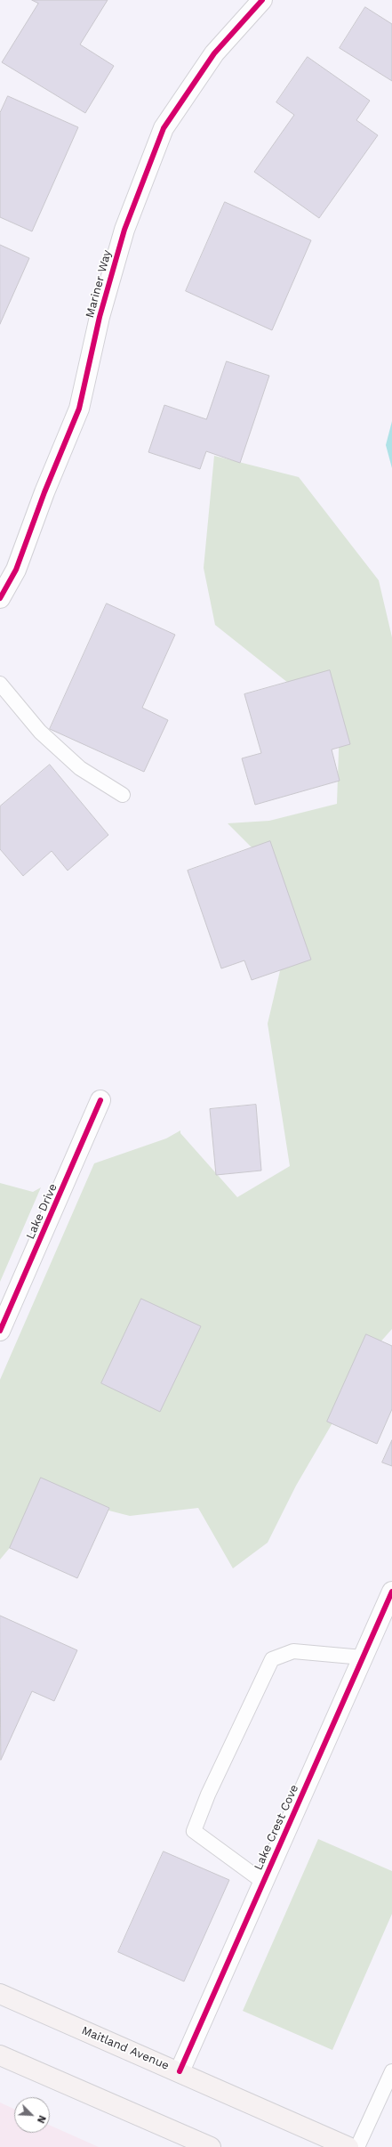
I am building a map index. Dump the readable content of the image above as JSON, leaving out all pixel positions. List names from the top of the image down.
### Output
{
  "streets": {
    "main road": ["Maitland Avenue"],
    "street": ["Mariner Way", "Lake Drive", "Lake Crest Cove"]
  },
  "crossings": [
    ["Lake Crest Cove", "Maitland Avenue"]
  ],
  "north": "bottom right"
}
